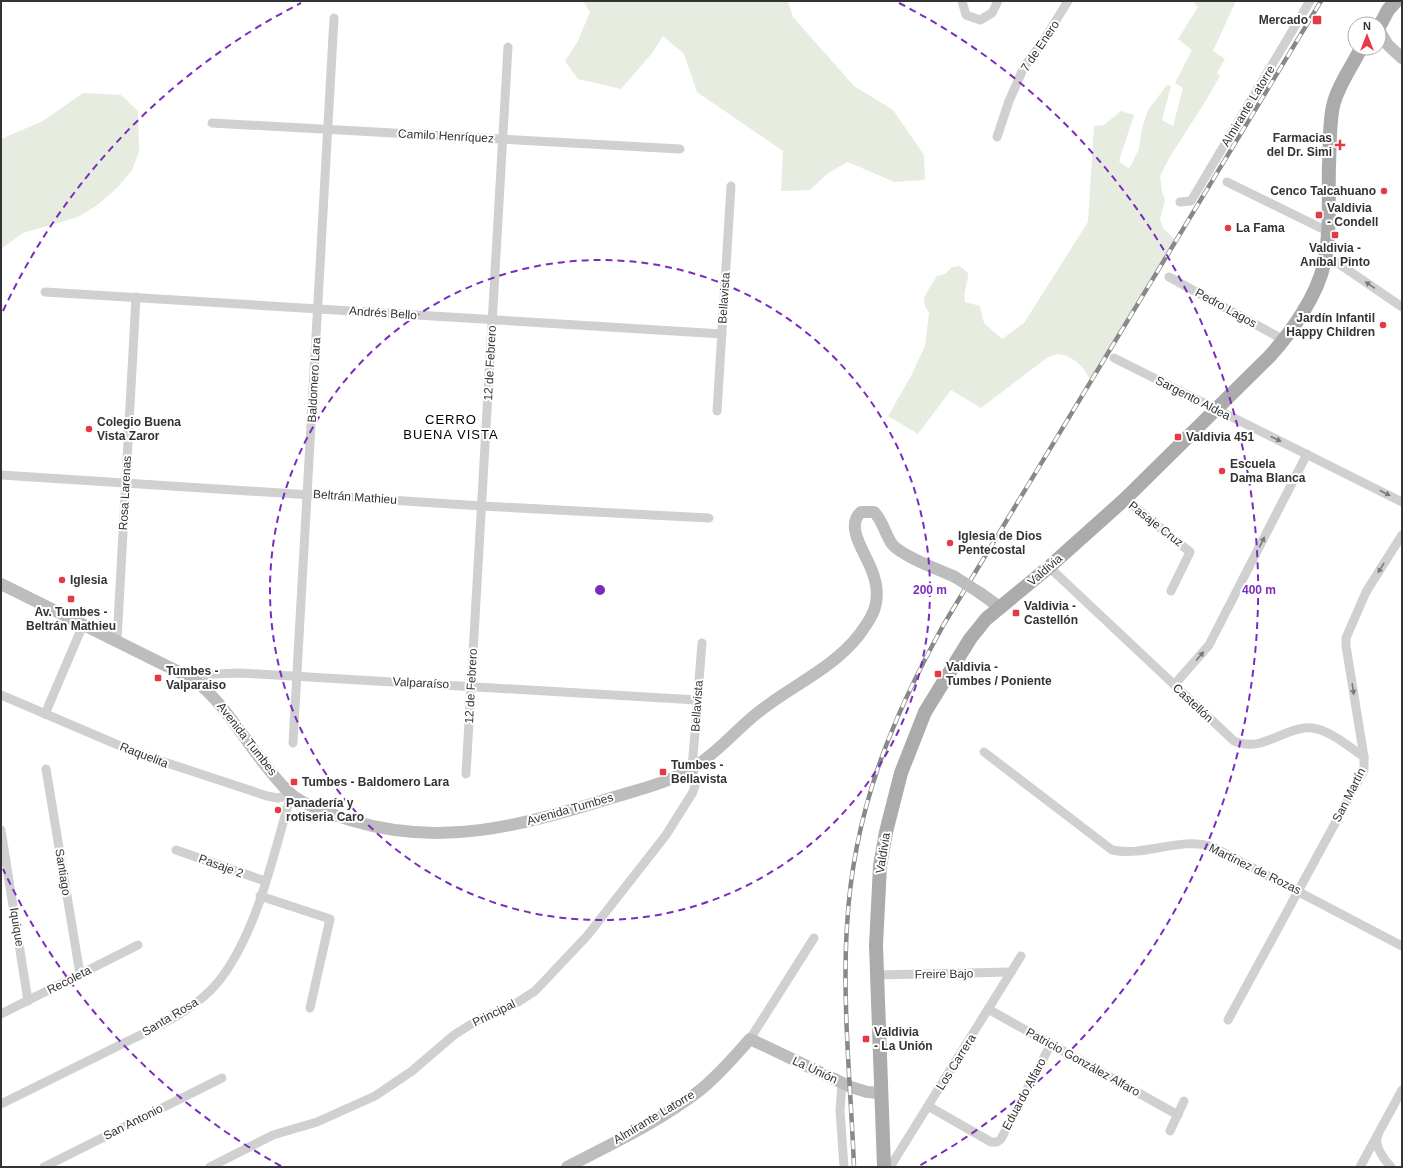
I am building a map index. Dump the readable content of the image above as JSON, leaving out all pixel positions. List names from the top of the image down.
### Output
{
  "streets": {
    "main road": [
      "Almirante Latorre",
      "Valdivia",
      "Avenida Tumbes",
      "La Unión"
    ],
    "street": [
      "7 de Enero",
      "Camilo Henríquez",
      "Bellavista",
      "Pedro Lagos",
      "Andrés Bello",
      "12 de Febrero",
      "Baldomero Lara",
      "Sargento Aldea",
      "Rosa Larenas",
      "Beltrán Mathieu",
      "Pasaje Cruz",
      "Valparaíso",
      "Castellón",
      "Raquelita",
      "San Martín",
      "Pasaje 2",
      "Martínez de Rozas",
      "Santiago",
      "Iquique",
      "Freire Bajo",
      "Recoleta",
      "Principal",
      "Santa Rosa",
      "Los Carrera",
      "Patricio González Alfaro",
      "Eduardo Alfaro",
      "San Antonio"
    ]
  },
  "crossings": [
    ["Almirante Latorre", "La Unión"],
    ["Camilo Henríquez", "12 de Febrero"],
    ["Camilo Henríquez", "Baldomero Lara"],
    ["Bellavista", "Andrés Bello"],
    ["Bellavista", "Valparaíso"],
    ["Bellavista", "Avenida Tumbes"],
    ["Bellavista", "Principal"],
    ["Pedro Lagos", "Valdivia"],
    ["Andrés Bello", "12 de Febrero"],
    ["Andrés Bello", "Baldomero Lara"],
    ["Andrés Bello", "Rosa Larenas"],
    ["12 de Febrero", "Beltrán Mathieu"],
    ["12 de Febrero", "Valparaíso"],
    ["Baldomero Lara", "Beltrán Mathieu"],
    ["Baldomero Lara", "Valparaíso"],
    ["Sargento Aldea", "Valdivia"],
    ["Rosa Larenas", "Beltrán Mathieu"],
    ["Rosa Larenas", "Avenida Tumbes"],
    ["Pasaje Cruz", "Valdivia"],
    ["Valdivia", "Castellón"],
    ["Valdivia", "Avenida Tumbes"],
    ["Valdivia", "Freire Bajo"],
    ["Valdivia", "La Unión"],
    ["Valparaíso", "Avenida Tumbes"],
    ["Castellón", "San Martín"],
    ["Avenida Tumbes", "Raquelita"],
    ["Avenida Tumbes", "Principal"],
    ["Avenida Tumbes", "Santa Rosa"],
    ["Raquelita", "Santa Rosa"],
    ["San Martín", "Martínez de Rozas"],
    ["Pasaje 2", "Santa Rosa"],
    ["Santiago", "Recoleta"],
    ["Iquique", "Recoleta"],
    ["Freire Bajo", "Los Carrera"],
    ["Los Carrera", "Patricio González Alfaro"],
    ["Los Carrera", "Eduardo Alfaro"],
    ["Patricio González Alfaro", "Eduardo Alfaro"]
  ],
  "one_way": ["Sargento Aldea", "San Martín"],
  "districts": ["CERRO BUENA VISTA"],
  "places": {
    "transit": [
      "Mercado",
      "Valdivia - Condell",
      "Valdivia - Aníbal Pinto",
      "Valdivia 451",
      "Av. Tumbes - Beltrán Mathieu",
      "Valdivia - Castellón",
      "Valdivia - Tumbes / Poniente",
      "Tumbes - Valparaiso",
      "Tumbes - Bellavista",
      "Tumbes - Baldomero Lara",
      "Valdivia - La Unión"
    ],
    "health": ["Farmacias del Dr. Simi"],
    "other": [
      "Cenco Talcahuano",
      "La Fama",
      "Jardín Infantil Happy Children",
      "Colegio Buena Vista Zaror",
      "Escuela Dama Blanca",
      "Iglesia de Dios Pentecostal",
      "Iglesia",
      "Panadería y rotiseria Caro"
    ]
  },
  "north": "top",
  "rings": ["200 m", "400 m"]
}
